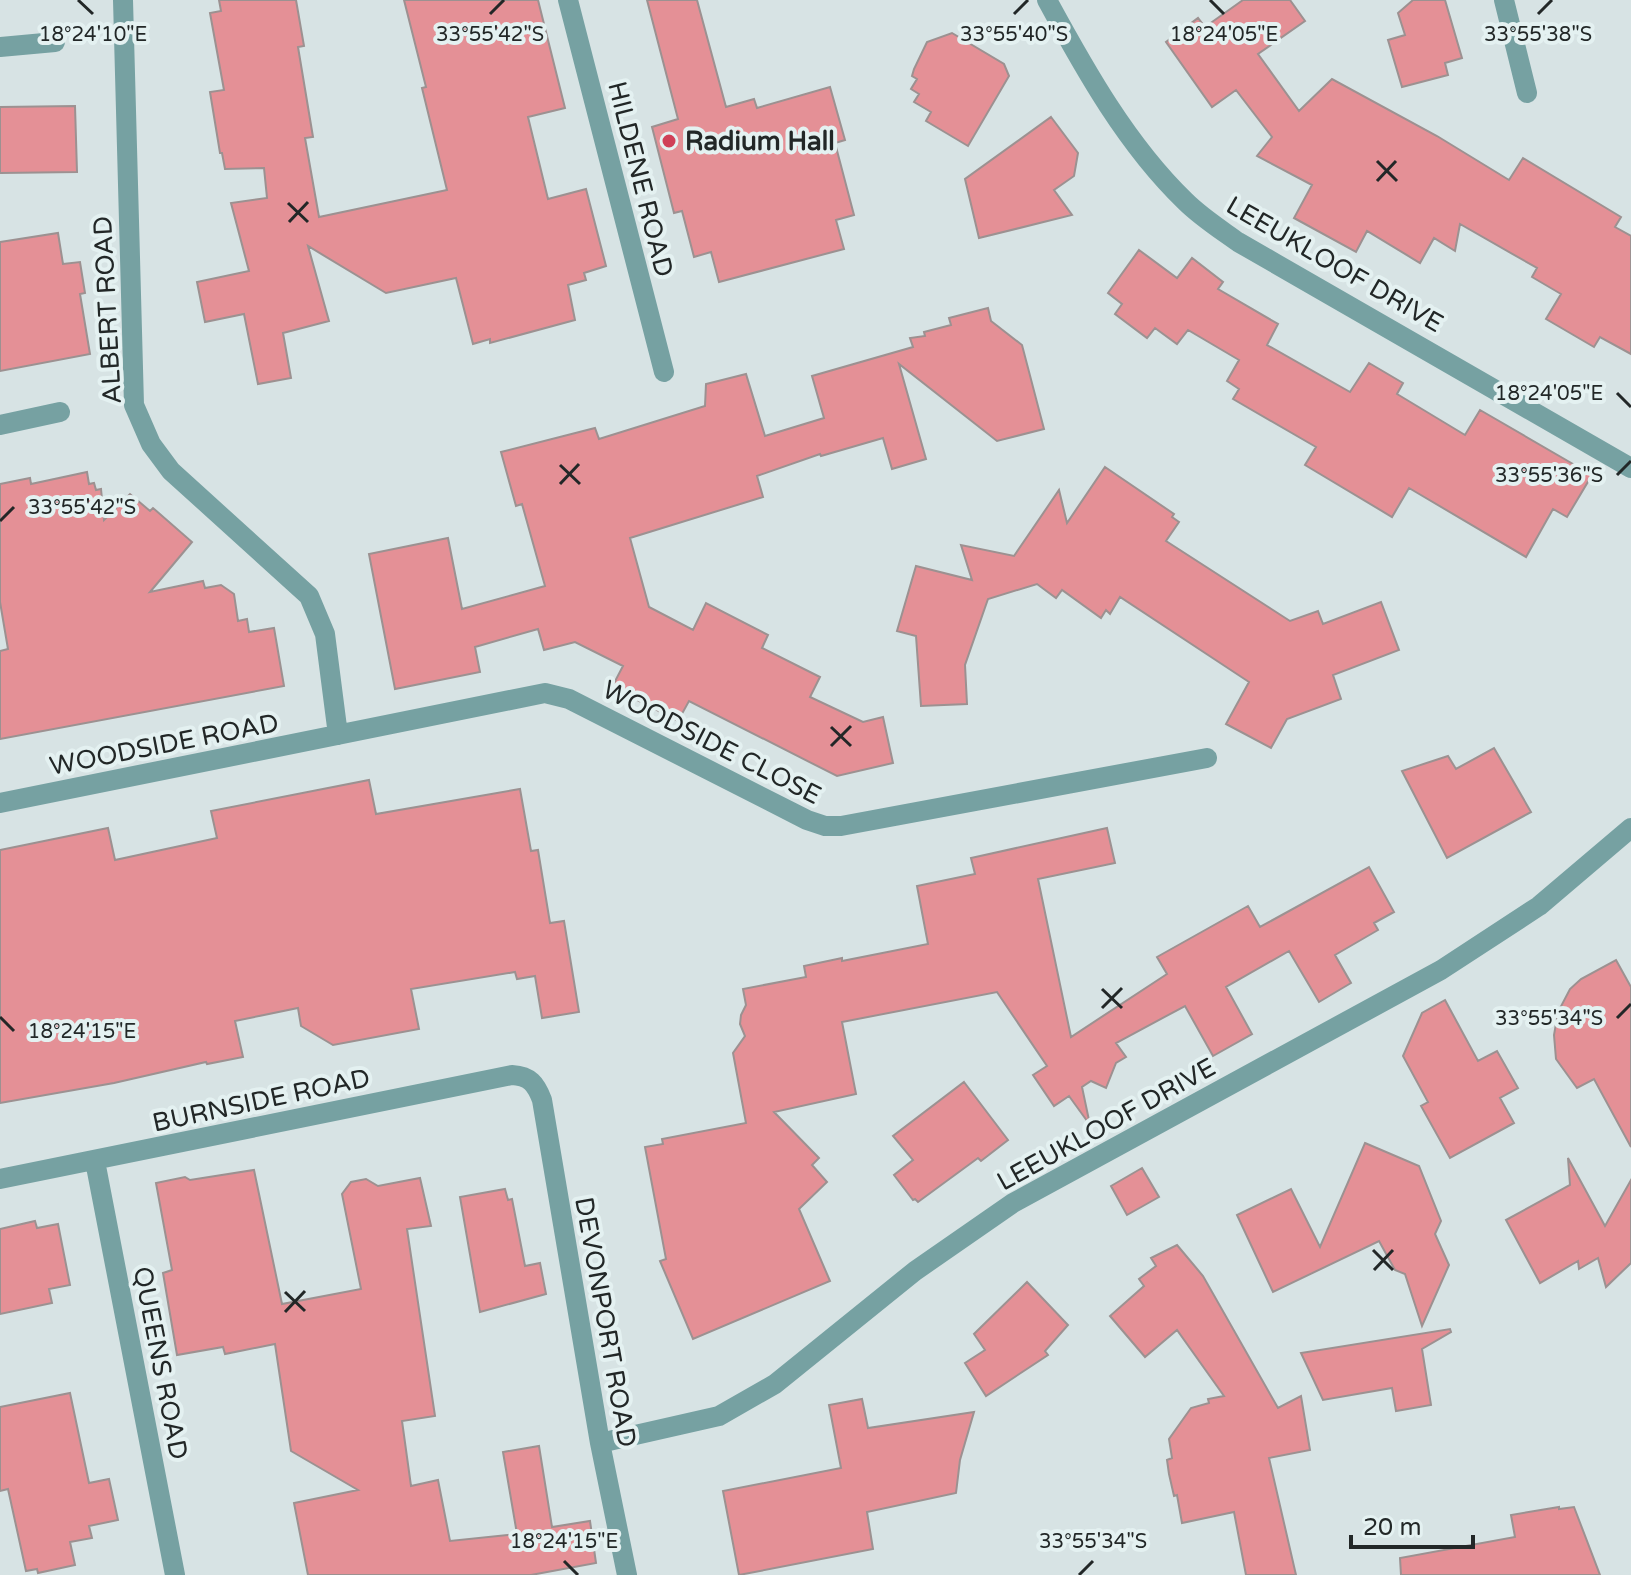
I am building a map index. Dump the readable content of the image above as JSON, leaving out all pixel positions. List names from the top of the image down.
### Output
{
  "streets": {
    "street": [
      "HILDENE ROAD",
      "LEEUKLOOF DRIVE",
      "ALBERT ROAD",
      "WOODSIDE CLOSE",
      "WOODSIDE ROAD",
      "BURNSIDE ROAD",
      "DEVONPORT ROAD",
      "QUEENS ROAD"
    ]
  },
  "crossings": [
    ["LEEUKLOOF DRIVE", "DEVONPORT ROAD"],
    ["ALBERT ROAD", "WOODSIDE CLOSE"],
    ["ALBERT ROAD", "WOODSIDE ROAD"],
    ["WOODSIDE CLOSE", "WOODSIDE ROAD"],
    ["BURNSIDE ROAD", "DEVONPORT ROAD"],
    ["BURNSIDE ROAD", "QUEENS ROAD"]
  ],
  "places": ["Radium Hall"],
  "scale_bar": "20 m",
  "coordinates": [
    "18°24'10\"E",
    "18°24'05\"E",
    "33°55'42\"S",
    "33°55'40\"S",
    "33°55'38\"S",
    "33°55'36\"S",
    "33°55'34\"S",
    "18°24'15\"E"
  ]
}
